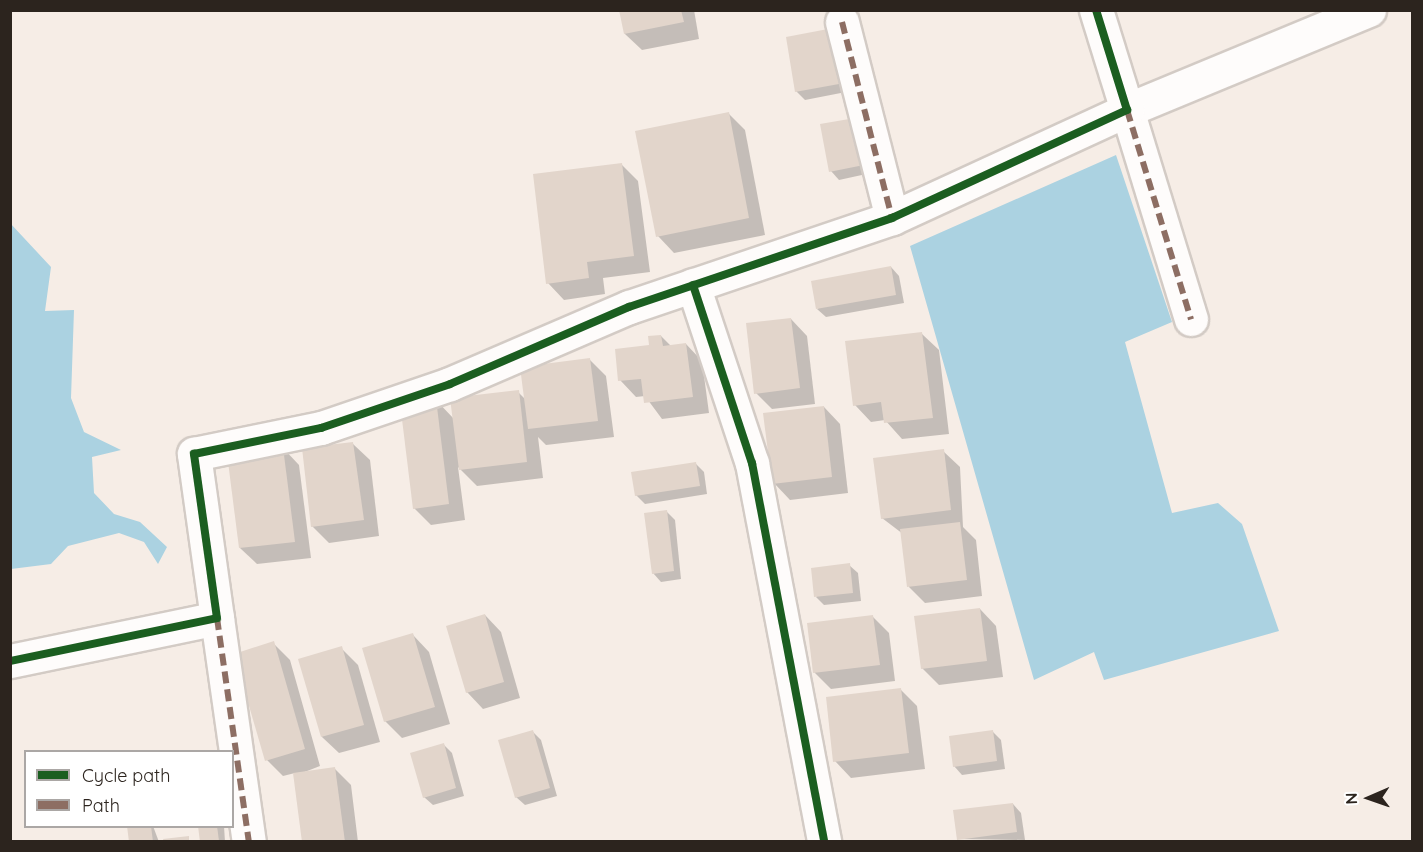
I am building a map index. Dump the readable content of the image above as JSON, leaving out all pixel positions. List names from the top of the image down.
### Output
{
  "legend": ["Cycle path", "Path"],
  "north": "left"
}
